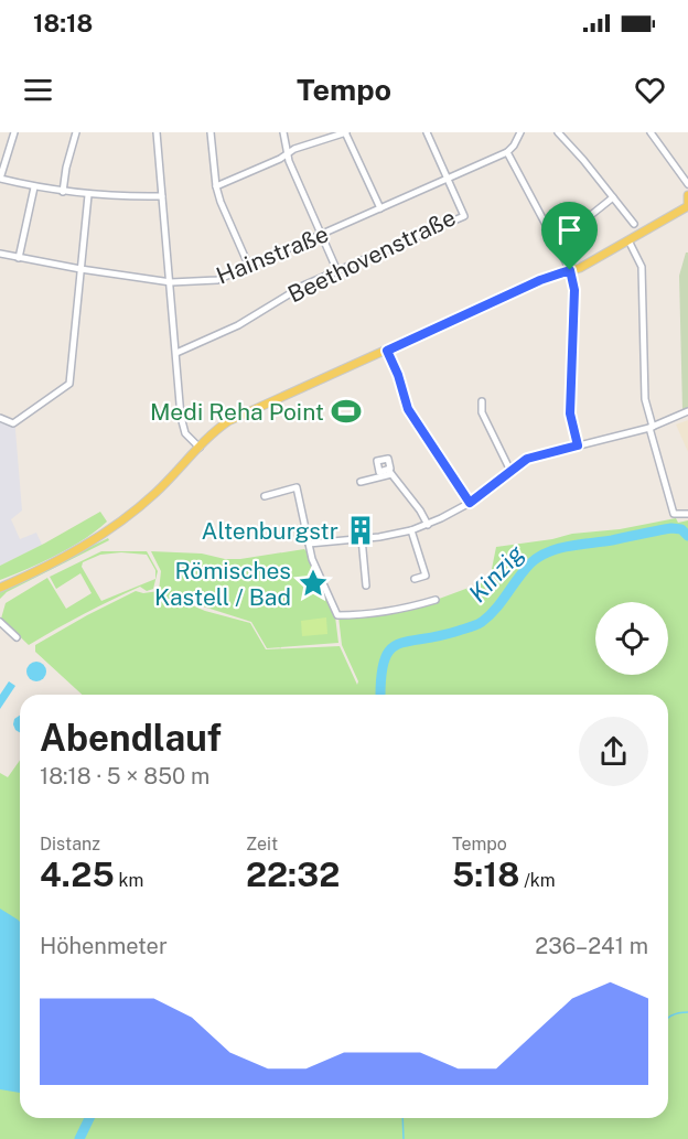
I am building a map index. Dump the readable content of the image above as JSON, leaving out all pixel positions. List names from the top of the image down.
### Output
{
  "streets": {
    "street": ["Hainstraße", "Beethovenstraße"]
  },
  "crossings": [
    ["Hainstraße", "Beethovenstraße"]
  ],
  "water": ["Kinzig"],
  "places": {
    "sports": ["Medi Reha Point"],
    "building": ["Altenburgstr"],
    "place": ["Römisches Kastell / Bad"]
  },
  "page": {
    "status": "18:18",
    "header": "Tempo",
    "heading": ["Abendlauf", "18:18 · 5 × 850 m"],
    "stats": [
      ["Distanz", "4.25 km"],
      ["Zeit", "22:32"],
      ["Tempo", "5:18 /km"]
    ],
    "chart": ["Höhenmeter", "236–241 m"]
  }
}
